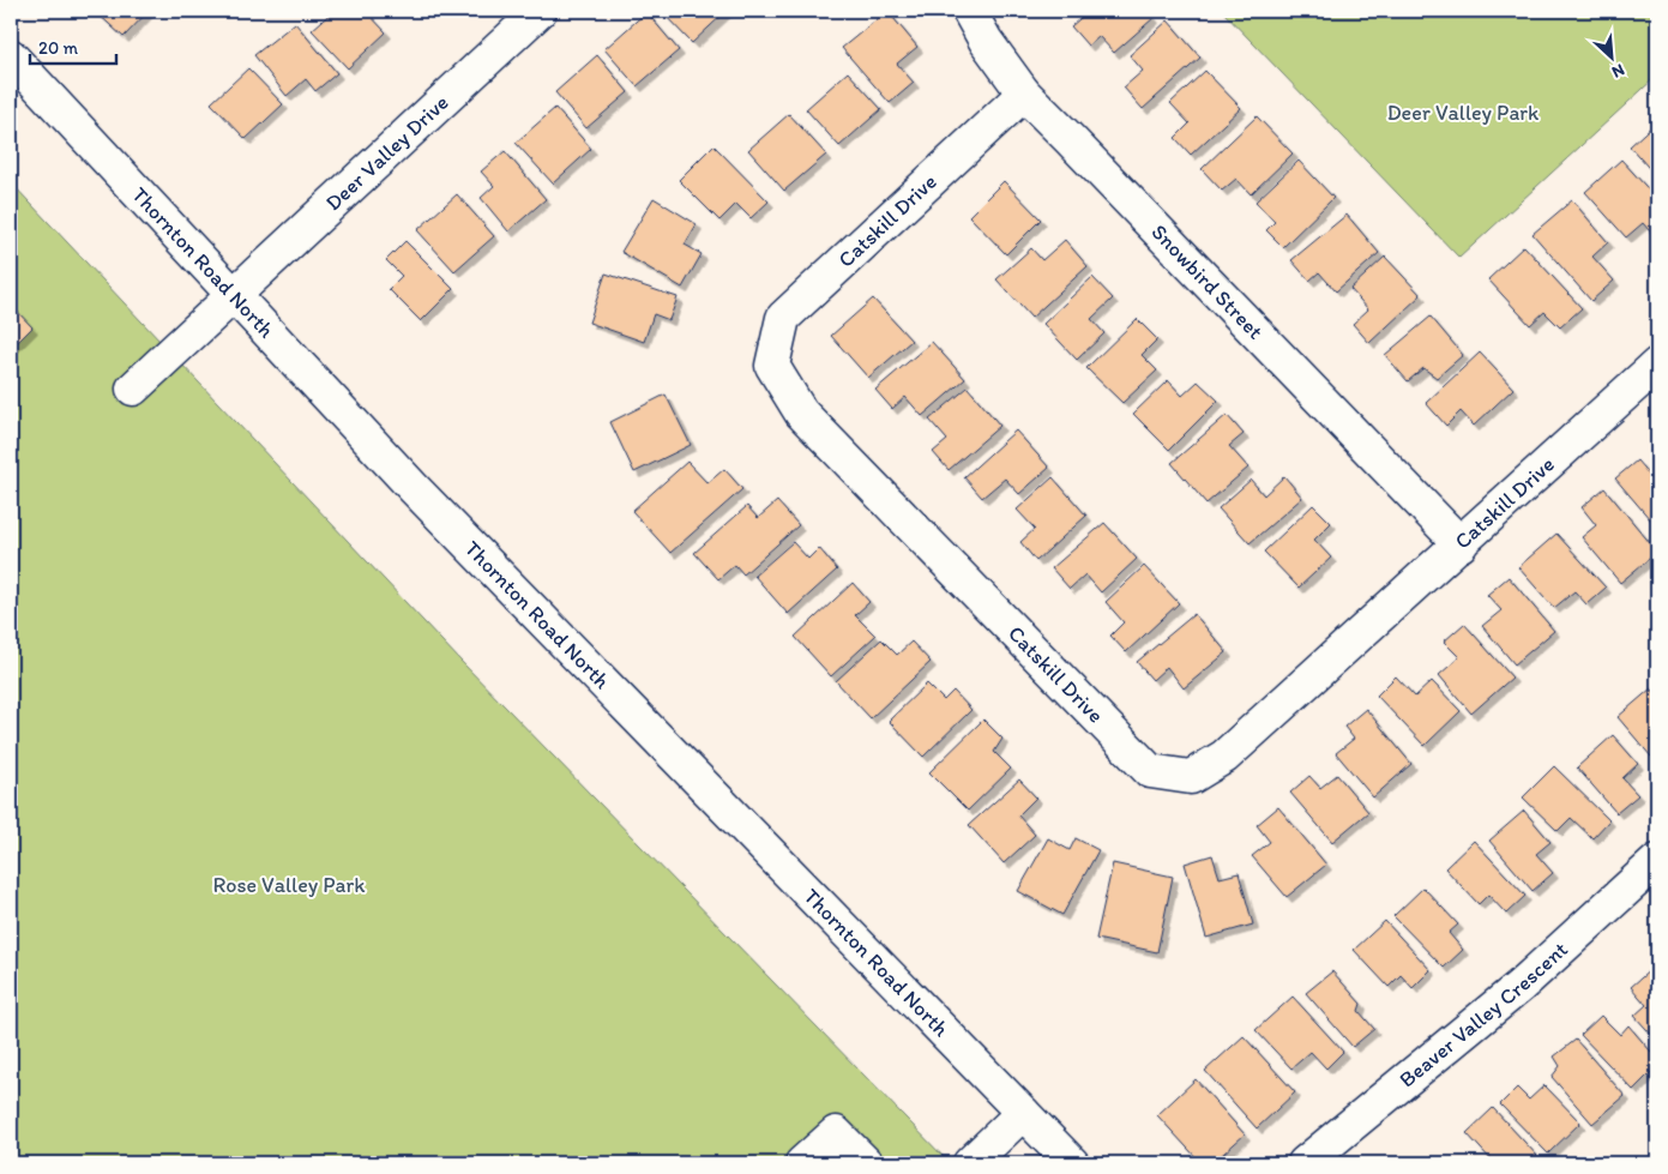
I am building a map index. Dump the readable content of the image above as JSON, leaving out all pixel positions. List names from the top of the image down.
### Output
{
  "streets": {
    "street": [
      "Deer Valley Drive",
      "Catskill Drive",
      "Thornton Road North",
      "Snowbird Street",
      "Beaver Valley Crescent"
    ]
  },
  "crossings": [
    ["Deer Valley Drive", "Thornton Road North"],
    ["Catskill Drive", "Snowbird Street"]
  ],
  "parks": ["Deer Valley Park", "Rose Valley Park"],
  "scale_bar": "20 m",
  "north": "bottom right"
}
